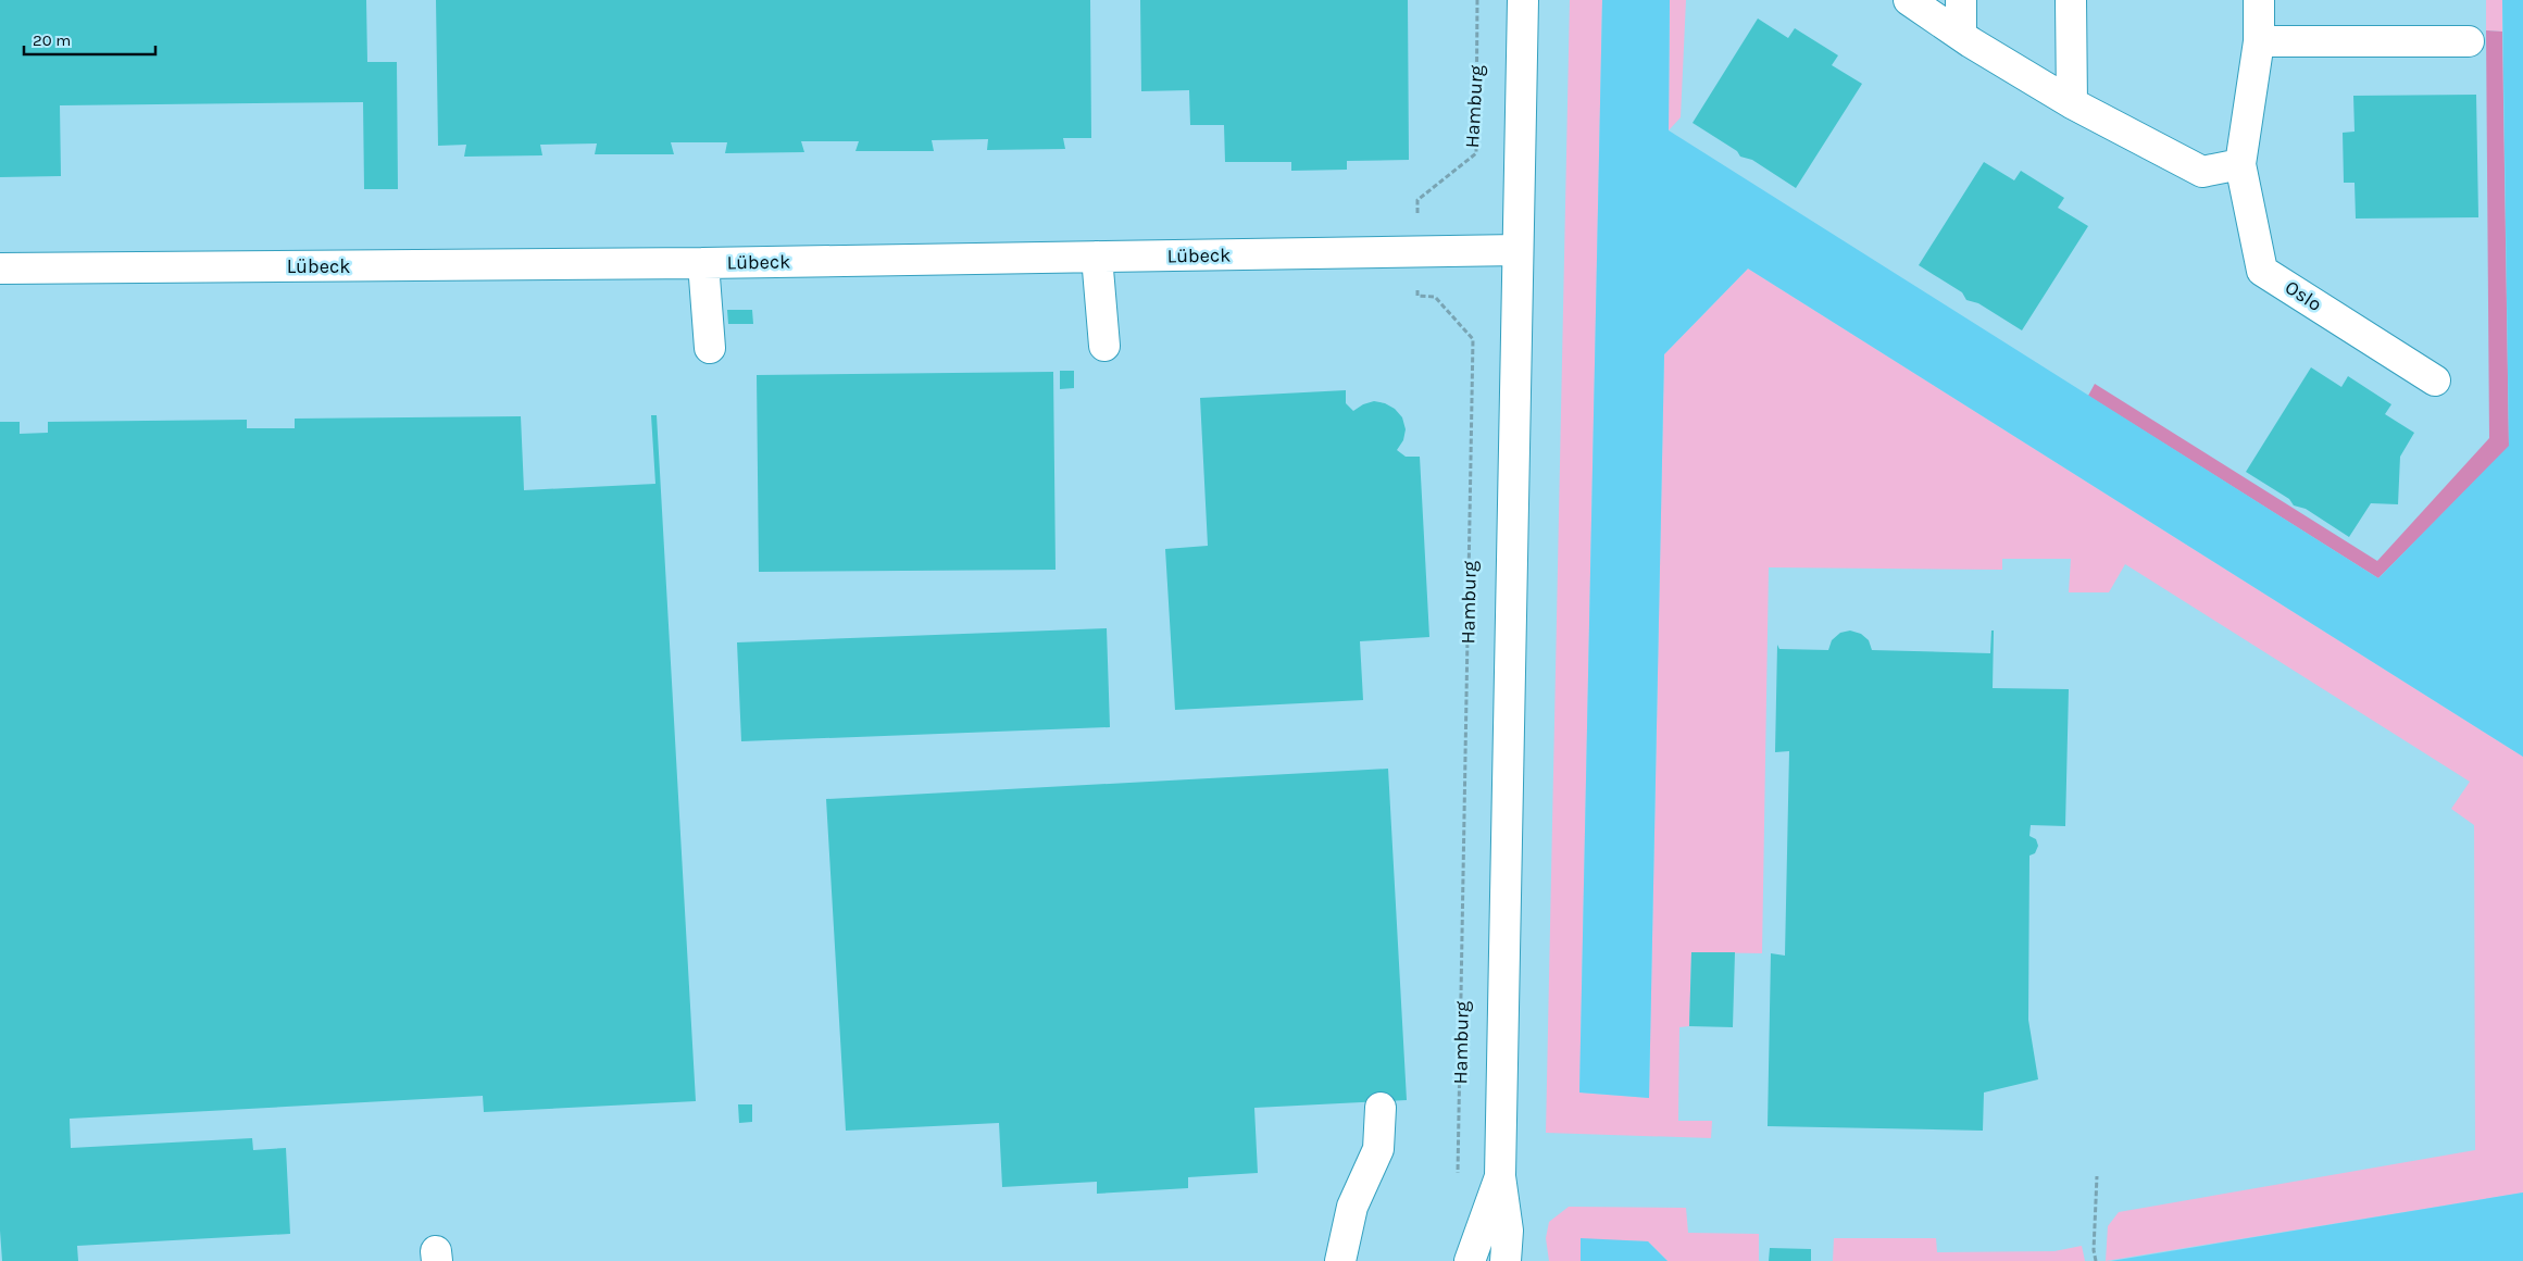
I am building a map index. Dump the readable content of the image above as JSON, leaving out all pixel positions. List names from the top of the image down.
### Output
{
  "streets": {
    "street": ["Lübeck", "Oslo"],
    "path": ["Hamburg"]
  },
  "crossings": [
    ["Hamburg", "Lübeck"]
  ],
  "scale_bar": "20 m"
}
